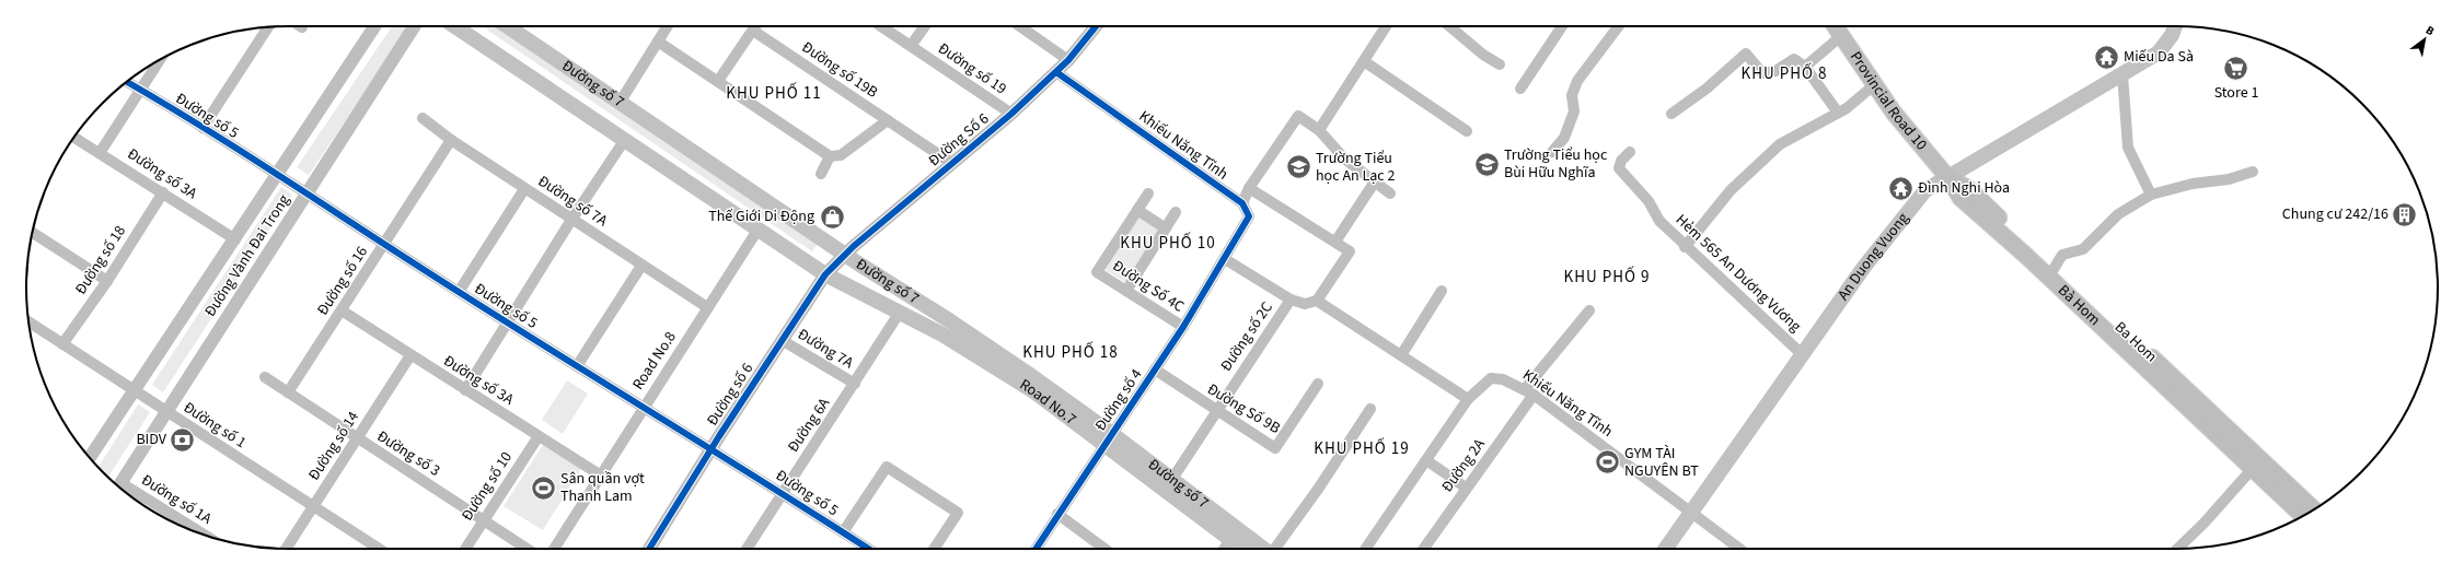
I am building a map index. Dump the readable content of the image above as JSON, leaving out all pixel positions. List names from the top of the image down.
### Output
{
  "streets": {
    "main road": [
      "Đường số 7",
      "Provincial Road 10",
      "An Duong Vuong",
      "Ba Hom",
      "Road No.7"
    ],
    "street": [
      "Đường số 19",
      "Đường số 19B",
      "Đường số 5",
      "Đường Số 6",
      "Khiếu Năng Tĩnh",
      "Đường số 3A",
      "Đường số 7A",
      "Đường Vành Đai Trong",
      "Đường số 18",
      "Hẻm 565 An Dương Vương",
      "Đường số 16",
      "Đường Số 4C",
      "Đường số 2C",
      "Đường 7A",
      "Road No.8",
      "Đường số 6",
      "Đường số 4",
      "Đường Số 9B",
      "Đường số 1",
      "Đường 6A",
      "Đường số 14",
      "Đường số 3",
      "Đường 2A",
      "Đường số 10",
      "Đường số 1A"
    ]
  },
  "crossings": [
    ["Đường số 19", "Đường Số 6"],
    ["Đường số 19B", "Đường Số 6"],
    ["Đường số 7", "Đường Số 6"],
    ["Đường số 7", "Đường số 2C"],
    ["Đường số 7", "Road No.8"],
    ["Đường số 7", "Đường số 6"],
    ["Đường số 7", "Đường số 4"],
    ["Đường số 7", "Road No.7"],
    ["Đường số 7", "Đường 6A"],
    ["Provincial Road 10", "An Duong Vuong"],
    ["Provincial Road 10", "Ba Hom"],
    ["Đường số 5", "Đường Vành Đai Trong"],
    ["Đường số 5", "Đường số 16"],
    ["Đường số 5", "Road No.8"],
    ["Đường số 5", "Đường số 6"],
    ["Đường số 5", "Đường 6A"],
    ["Đường Số 6", "Khiếu Năng Tĩnh"],
    ["Đường Số 6", "Đường số 6"],
    ["Khiếu Năng Tĩnh", "An Duong Vuong"],
    ["Khiếu Năng Tĩnh", "Đường 2A"],
    ["Đường số 3A", "Đường Vành Đai Trong"],
    ["Đường số 3A", "Đường số 18"],
    ["Đường số 3A", "Đường số 16"],
    ["Đường số 3A", "Road No.8"],
    ["Đường số 3A", "Đường số 14"],
    ["Đường số 3A", "Đường số 10"],
    ["Đường số 7A", "Đường số 16"],
    ["Đường số 7A", "Road No.8"],
    ["Đường Vành Đai Trong", "Đường số 1"],
    ["Đường Vành Đai Trong", "Đường số 1A"],
    ["An Duong Vuong", "Hẻm 565 An Dương Vương"],
    ["An Duong Vuong", "Ba Hom"],
    ["Đường số 18", "Đường số 1"],
    ["Đường số 16", "Đường số 3"],
    ["Đường Số 4C", "Đường số 4"],
    ["Đường số 2C", "Đường Số 9B"],
    ["Đường 7A", "Đường số 6"],
    ["Đường 7A", "Đường 6A"],
    ["Đường số 4", "Road No.7"],
    ["Đường số 4", "Đường Số 9B"],
    ["Road No.7", "Đường 6A"],
    ["Đường số 1", "Đường số 14"],
    ["Đường số 14", "Đường số 3"],
    ["Đường số 3", "Đường số 10"]
  ],
  "districts": [
    "KHU PHỐ 8",
    "KHU PHỐ 11",
    "KHU PHỐ 10",
    "KHU PHỐ 9",
    "KHU PHỐ 18",
    "KHU PHỐ 19"
  ],
  "places": {
    "temple": ["Miếu Da Sà", "Đình Nghi Hòa"],
    "supermarket": ["Store 1"],
    "school or university": ["Trường Tiểu học Bùi Hữu Nghĩa", "Trường Tiểu học An Lạc 2"],
    "building": ["Chung cư 242/16"],
    "shop": ["Thế Giới Di Động"],
    "bank": ["BIDV"],
    "sports": ["GYM TÀI NGUYÊN BT", "Sân quần vợt Thanh Lam"]
  },
  "north": "top right"
}
